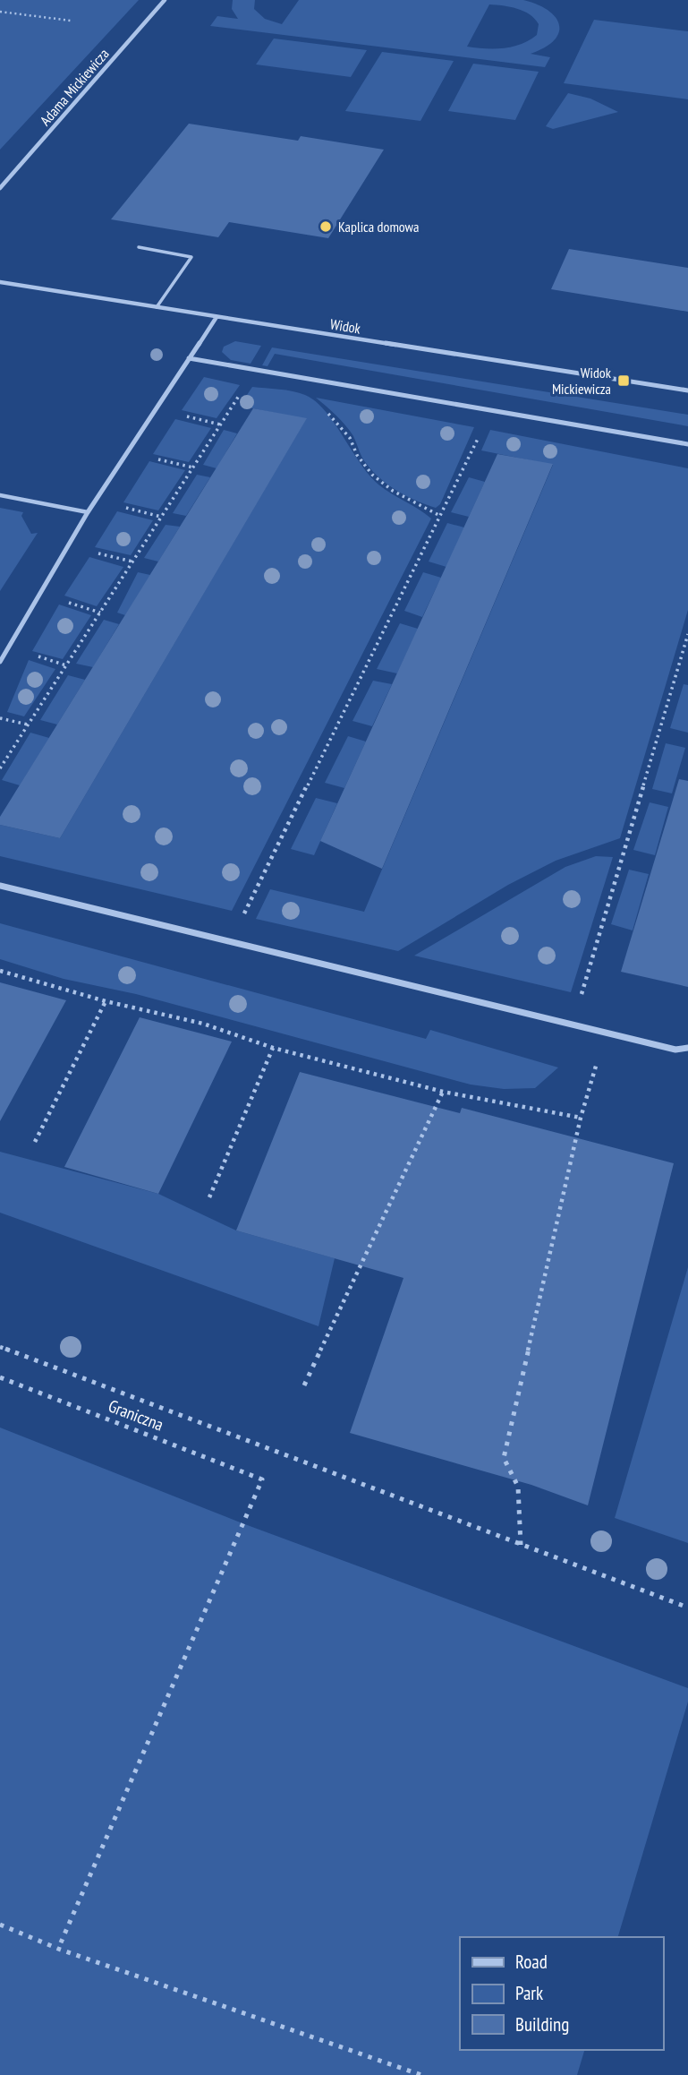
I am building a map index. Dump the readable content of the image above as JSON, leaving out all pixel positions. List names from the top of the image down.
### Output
{
  "streets": {
    "street": ["Adama Mickiewicza", "Widok"],
    "path": ["Graniczna"]
  },
  "places": {
    "other": ["Kaplica domowa"],
    "transit": ["Widok Mickiewicza"]
  },
  "legend": ["Road", "Park", "Building"]
}
